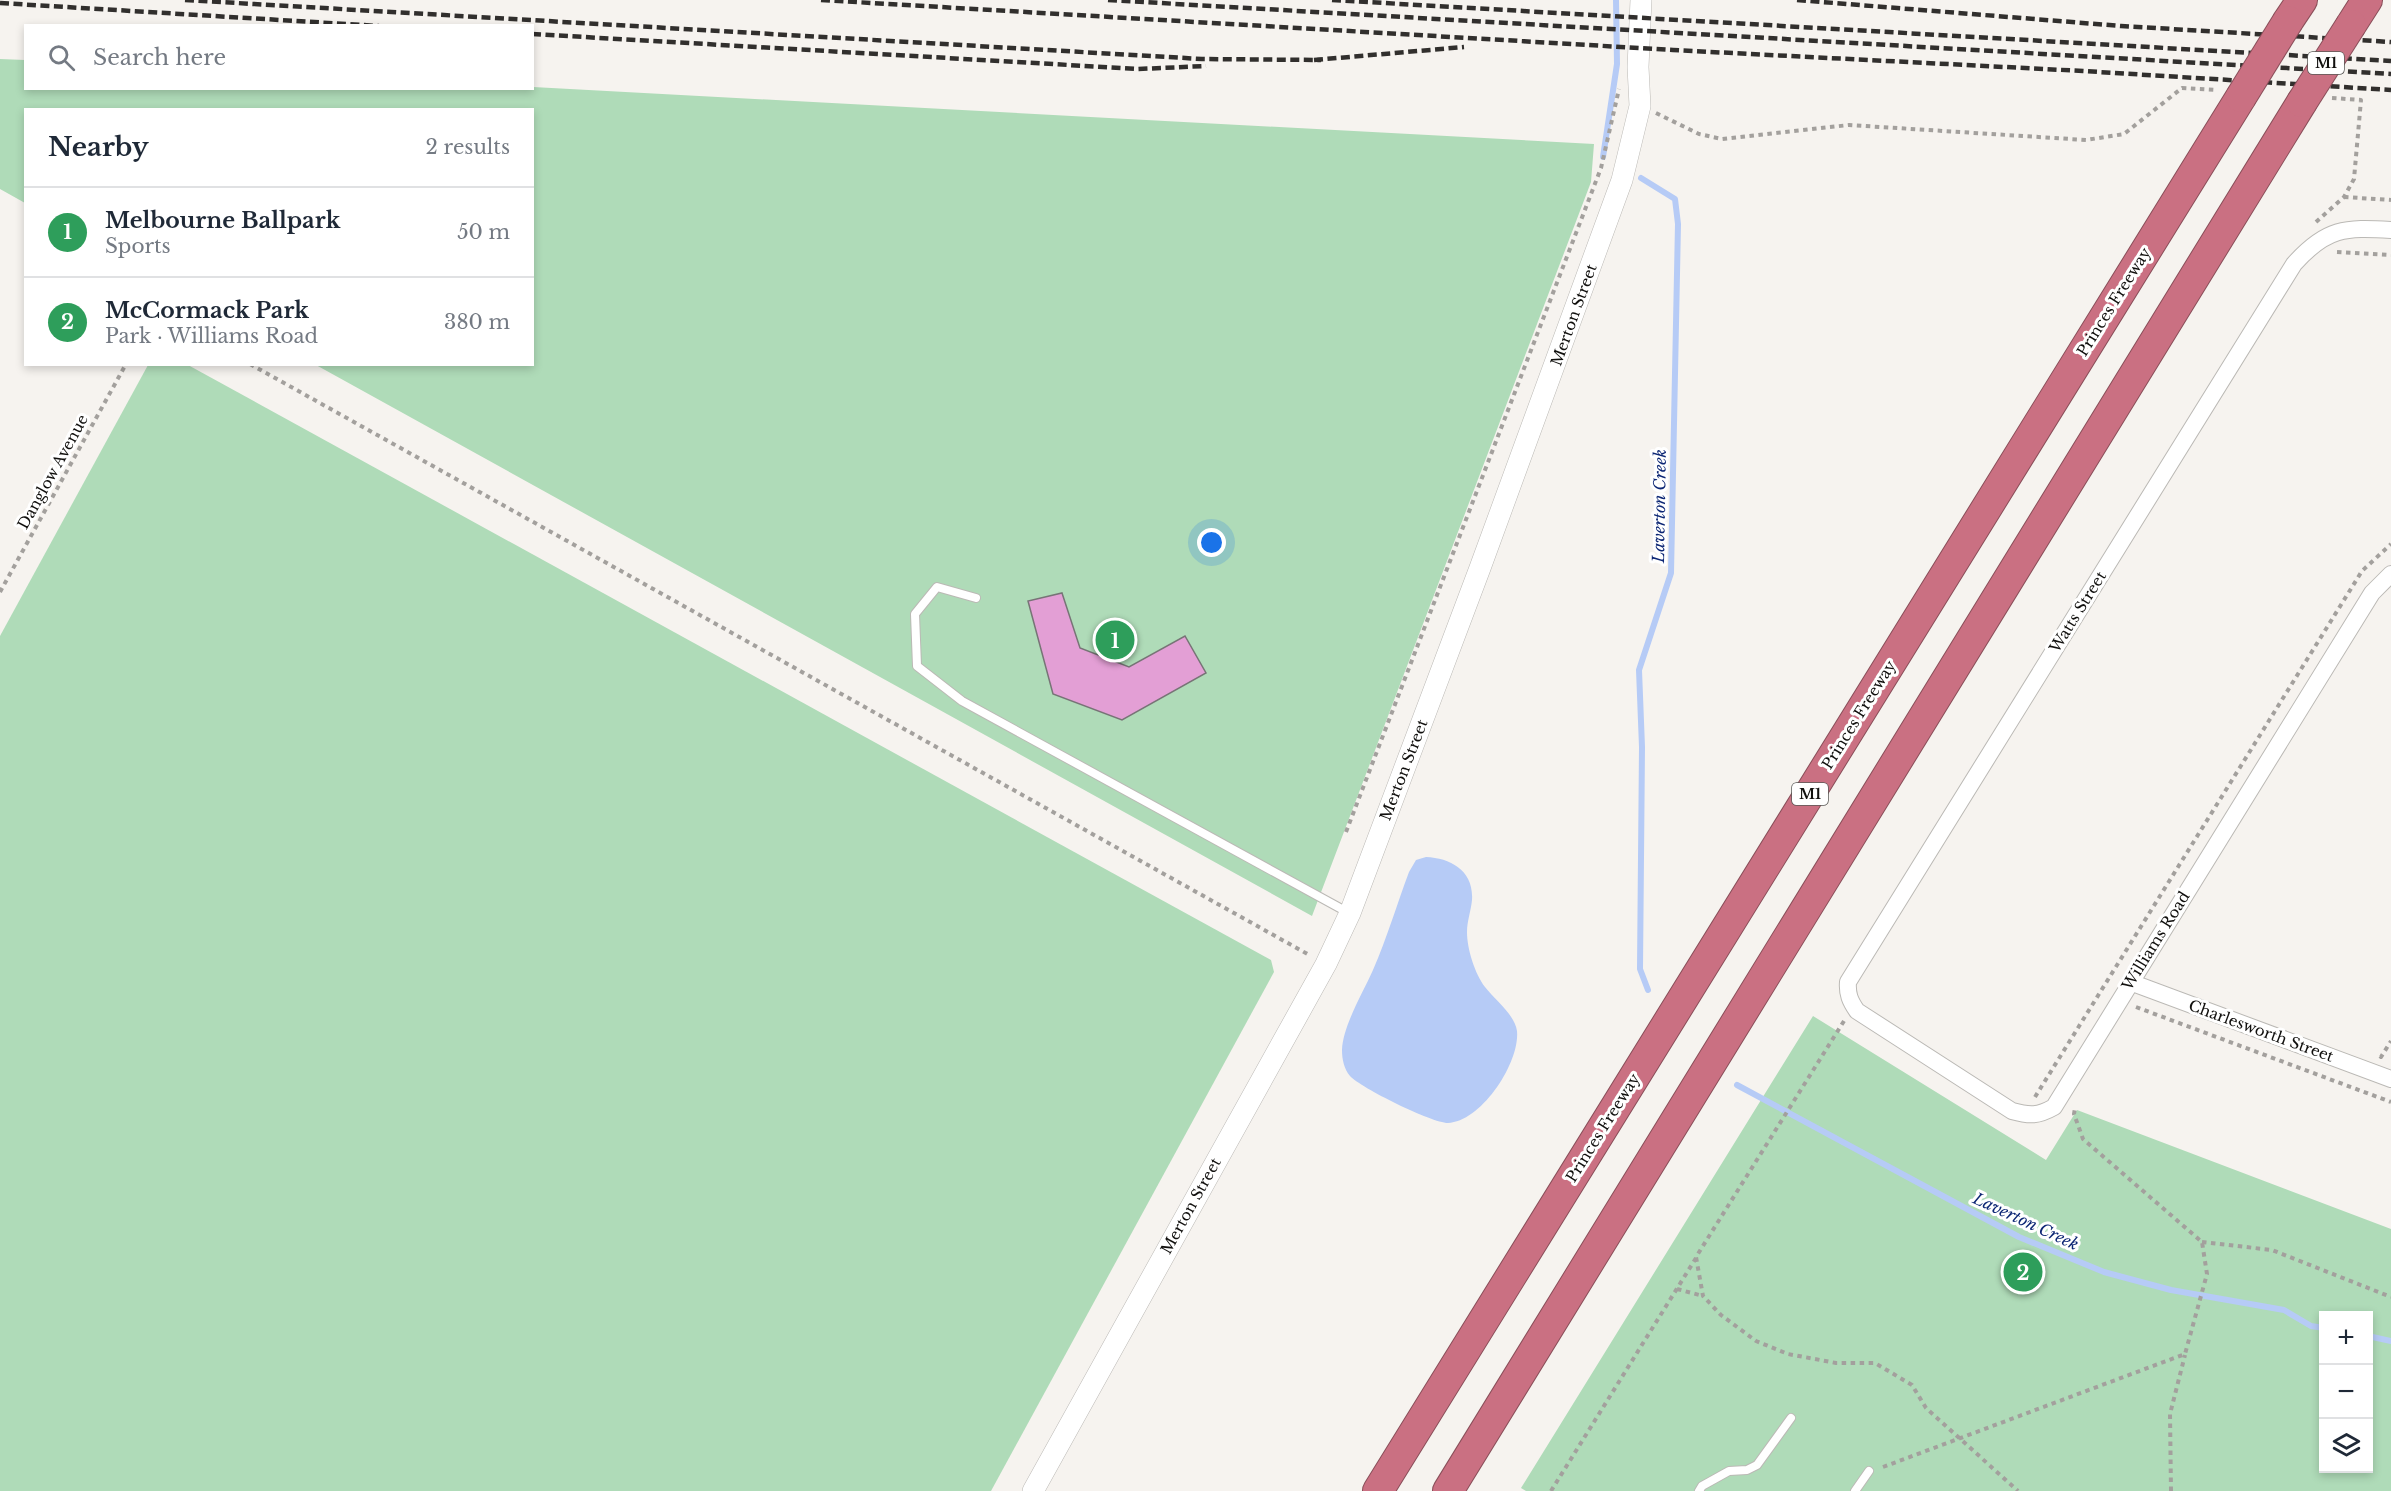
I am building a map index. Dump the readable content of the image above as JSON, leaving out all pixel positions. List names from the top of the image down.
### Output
{
  "streets": {
    "highway": ["M1", "Princes Freeway"],
    "street": [
      "Merton Street",
      "Watts Street",
      "Williams Road",
      "Charlesworth Street"
    ],
    "path": ["Danglow Avenue"]
  },
  "crossings": [
    ["Watts Street", "Williams Road"],
    ["Williams Road", "Charlesworth Street"]
  ],
  "water": ["Laverton Creek"],
  "page": {
    "search": "Search here",
    "heading": ["Nearby", "2 results"],
    "list": [
      {
        "mark": "1",
        "name": "Melbourne Ballpark",
        "note": "Sports",
        "value": "50 m"
      },
      {
        "mark": "2",
        "name": "McCormack Park",
        "note": "Park · Williams Road",
        "value": "380 m"
      }
    ],
    "pins": ["1", "2"],
    "map_buttons": ["+", "−"]
  }
}
